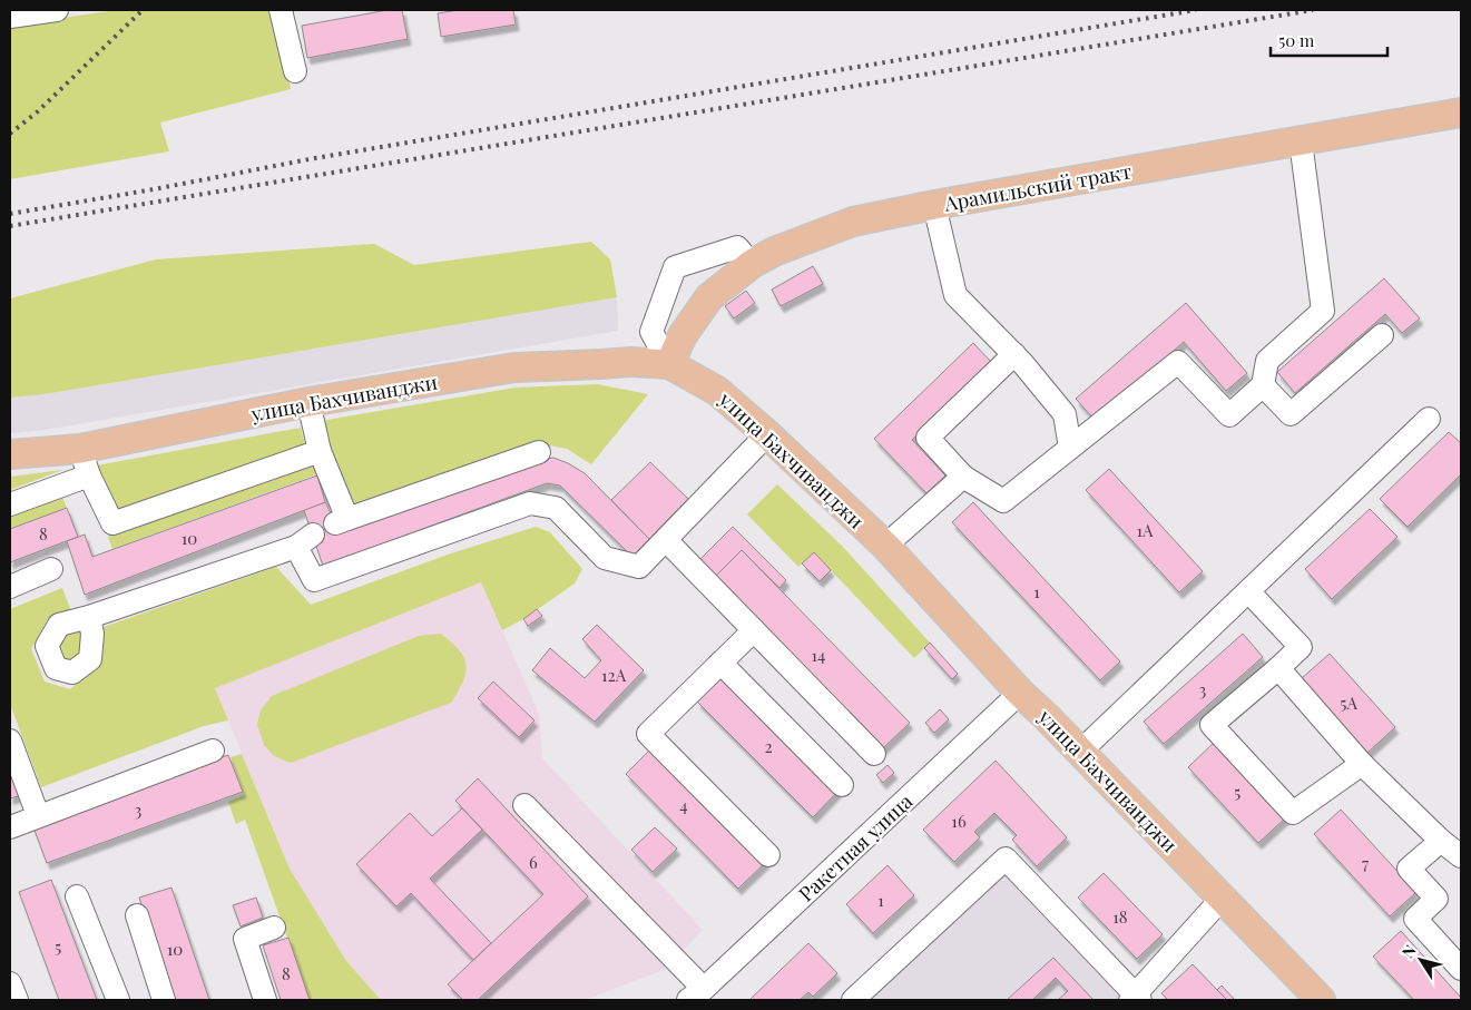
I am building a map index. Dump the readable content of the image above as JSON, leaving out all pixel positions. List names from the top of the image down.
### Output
{
  "streets": {
    "main road": ["Арамильский тракт", "улица Бахчиванджи"],
    "street": ["Ракетная улица"]
  },
  "crossings": [
    ["Арамильский тракт", "улица Бахчиванджи"],
    ["улица Бахчиванджи", "Ракетная улица"]
  ],
  "house_numbers": [
    "1А",
    "8",
    "10",
    "1",
    "14",
    "12А",
    "3",
    "5А",
    "2",
    "5",
    "4",
    "3",
    "16",
    "6",
    "7",
    "1",
    "18",
    "5",
    "10",
    "8"
  ],
  "scale_bar": "50 m",
  "north": "top left"
}
